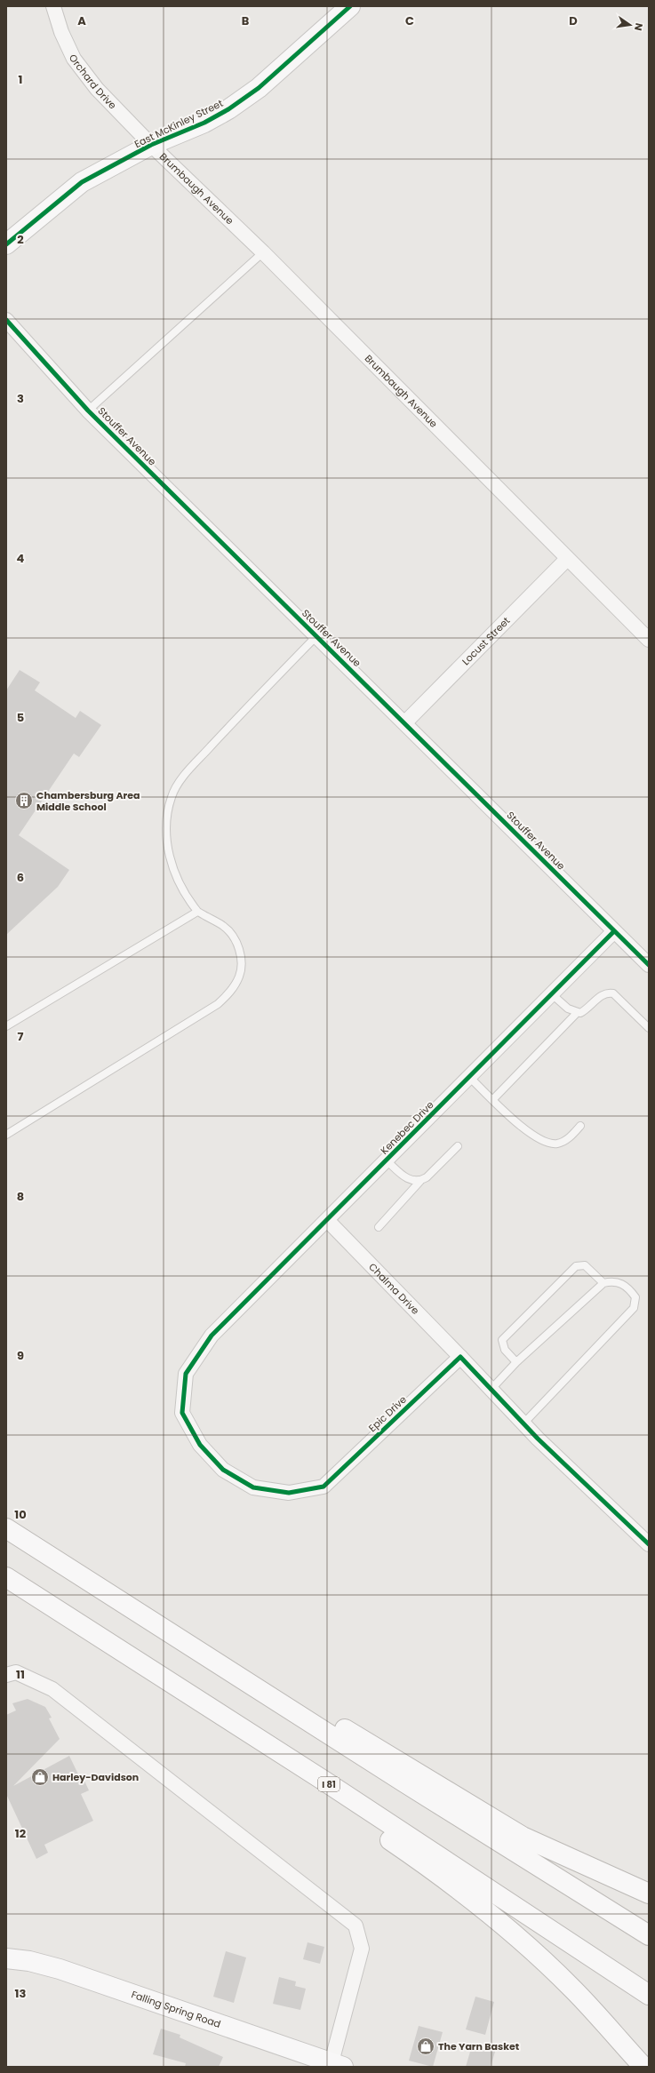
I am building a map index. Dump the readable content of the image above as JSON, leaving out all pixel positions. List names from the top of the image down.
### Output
{
  "streets": {
    "main road": ["East McKinley Street", "I 81", "Falling Spring Road"],
    "street": [
      "Orchard Drive",
      "Brumbaugh Avenue",
      "Stouffer Avenue",
      "Locust Street",
      "Kenebec Drive",
      "Chalma Drive",
      "Epic Drive"
    ]
  },
  "crossings": [
    ["Orchard Drive", "East McKinley Street"],
    ["Orchard Drive", "Brumbaugh Avenue"],
    ["East McKinley Street", "Brumbaugh Avenue"],
    ["Brumbaugh Avenue", "Locust Street"],
    ["Stouffer Avenue", "Locust Street"],
    ["Stouffer Avenue", "Kenebec Drive"],
    ["Kenebec Drive", "Chalma Drive"],
    ["Kenebec Drive", "Epic Drive"],
    ["Chalma Drive", "Epic Drive"]
  ],
  "places": {
    "building": ["Chambersburg Area Middle School"],
    "shop": ["Harley-Davidson", "The Yarn Basket"]
  },
  "north": "right",
  "grid": {
    "columns": [
      "A",
      "B",
      "C",
      "D"
    ],
    "rows": [
      "1",
      "2",
      "3",
      "4",
      "5",
      "6",
      "7",
      "8",
      "9",
      "10",
      "11",
      "12",
      "13"
    ]
  }
}
